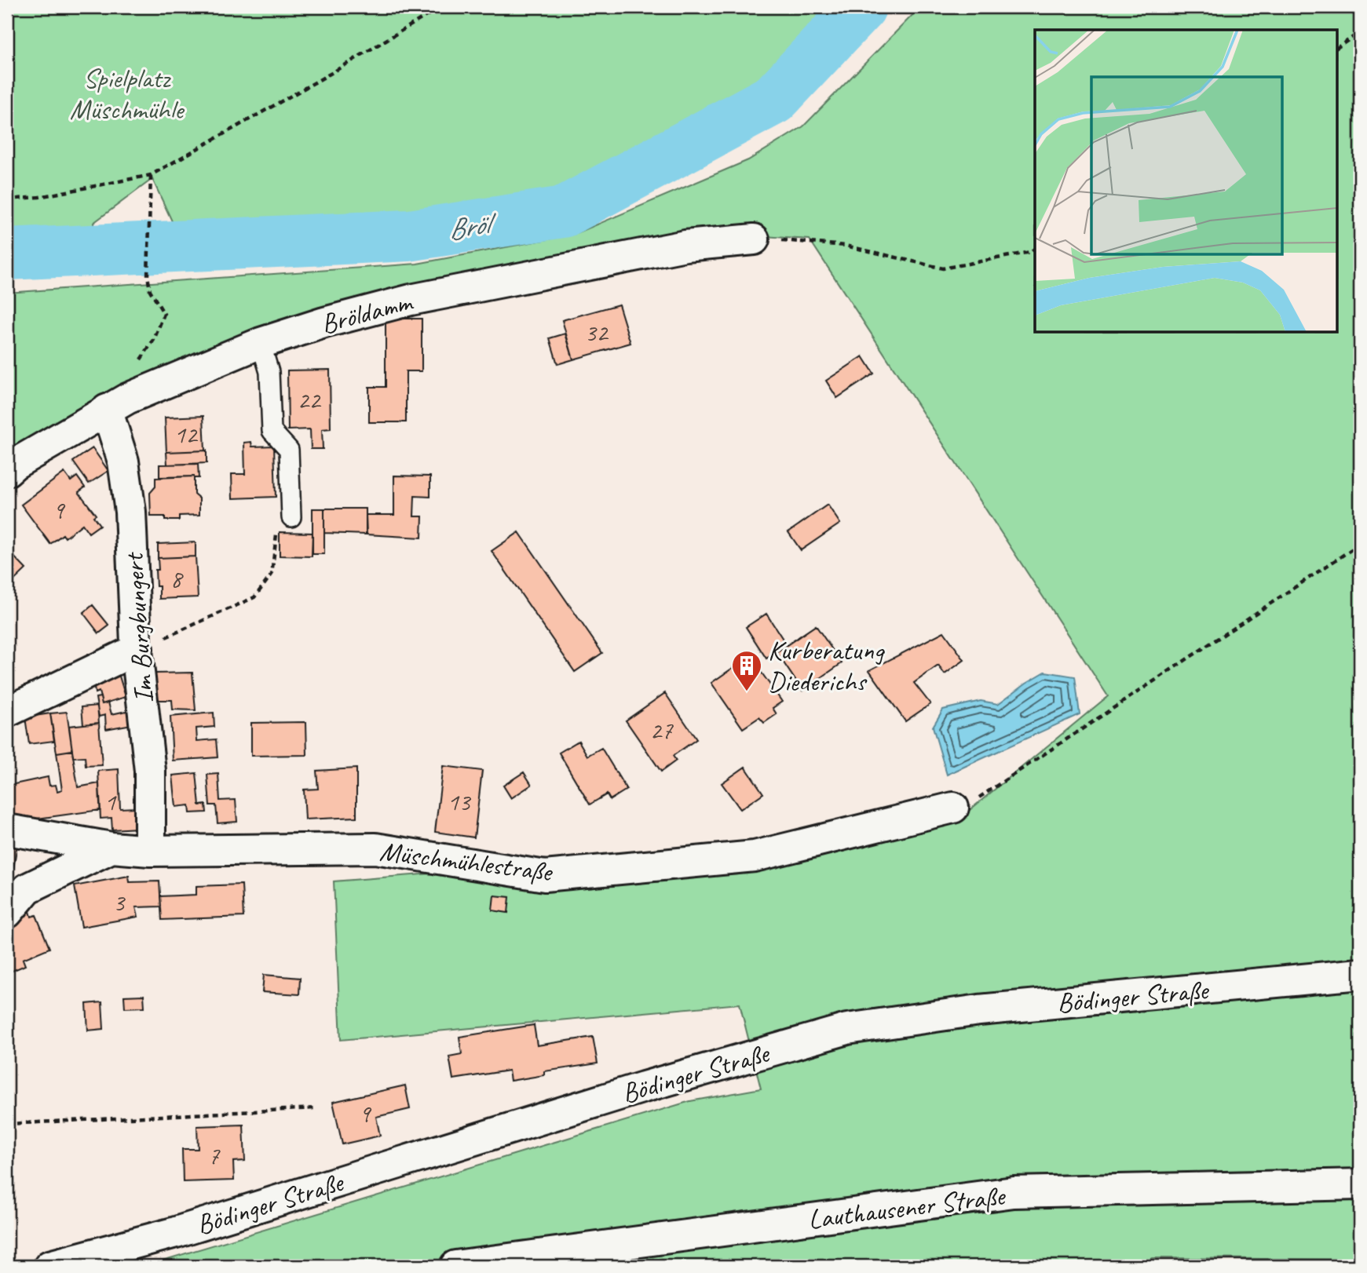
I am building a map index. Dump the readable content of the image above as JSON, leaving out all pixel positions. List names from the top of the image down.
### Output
{
  "streets": {
    "street": [
      "Bröldamm",
      "Im Burgbungert",
      "Müschmühlestraße",
      "Bödinger Straße",
      "Lauthausener Straße"
    ]
  },
  "crossings": [
    ["Bröldamm", "Im Burgbungert"],
    ["Im Burgbungert", "Müschmühlestraße"]
  ],
  "water": ["Bröl"],
  "parks": ["Spielplatz Müschmühle"],
  "places": {
    "building": ["Kurberatung Diederichs"]
  },
  "house_numbers": [
    "32",
    "22",
    "12",
    "9",
    "8",
    "27",
    "1",
    "13",
    "3",
    "9",
    "7"
  ]
}
